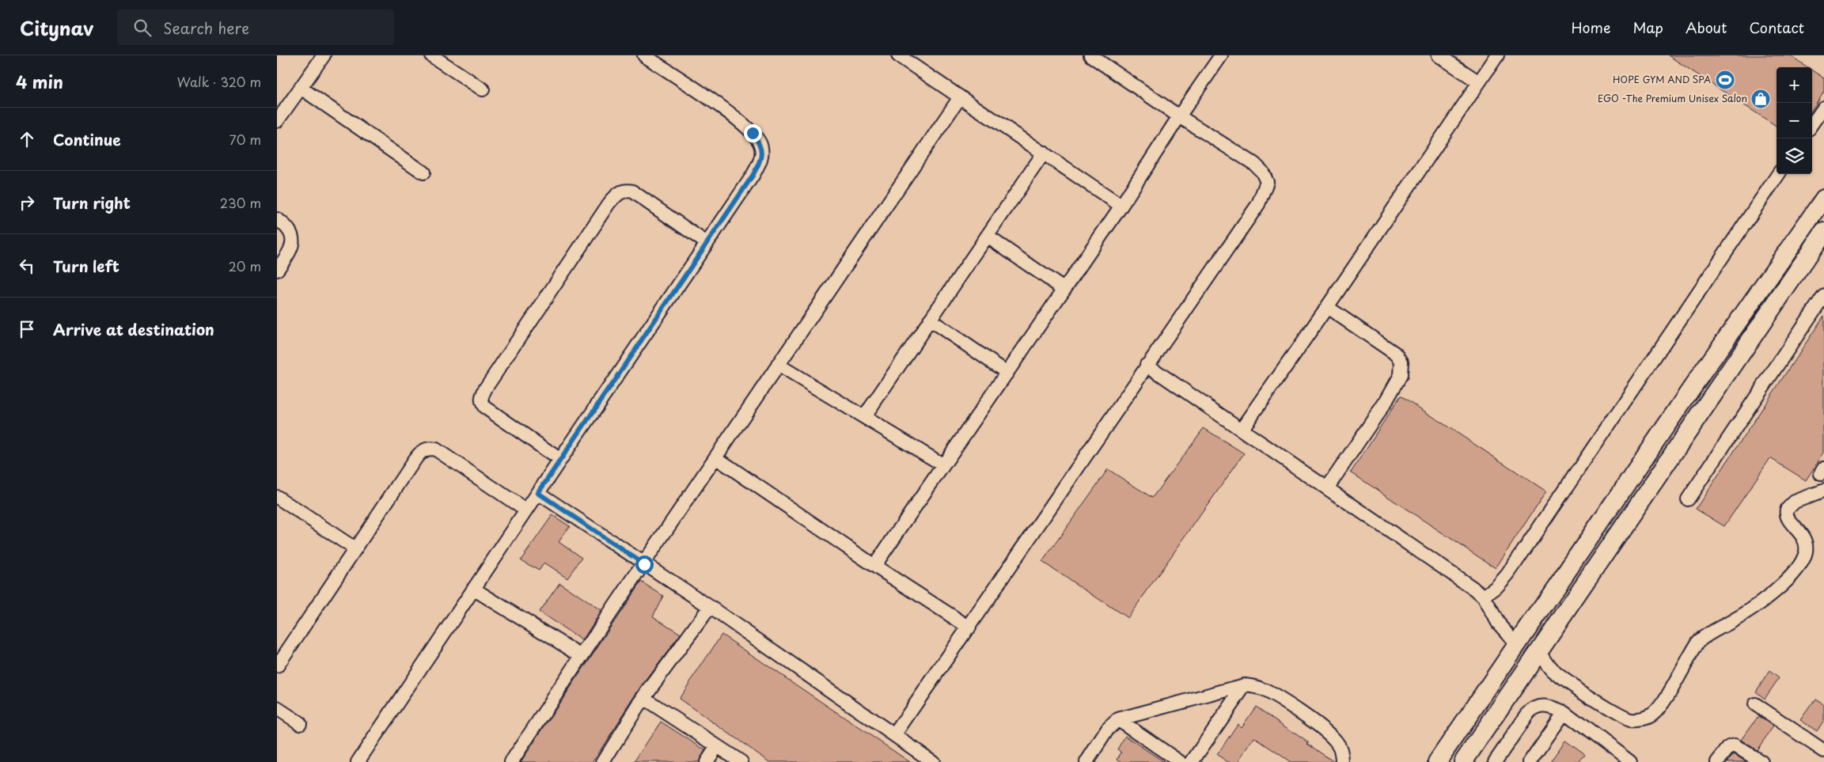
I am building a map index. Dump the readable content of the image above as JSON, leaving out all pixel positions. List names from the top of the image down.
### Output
{
  "places": {
    "sports": ["HOPE GYM AND SPA"],
    "shop": ["EGO -The Premium Unisex Salon"]
  },
  "page": {
    "header": "Citynav",
    "search": "Search here",
    "nav": [
      "Home",
      "Map",
      "About",
      "Contact"
    ],
    "heading": ["4 min", "Walk · 320 m"],
    "map_buttons": ["+", "−"],
    "list": [
      ["Continue", "70 m"],
      ["Turn right", "230 m"],
      ["Turn left", "20 m"],
      "Arrive at destination"
    ]
  }
}
